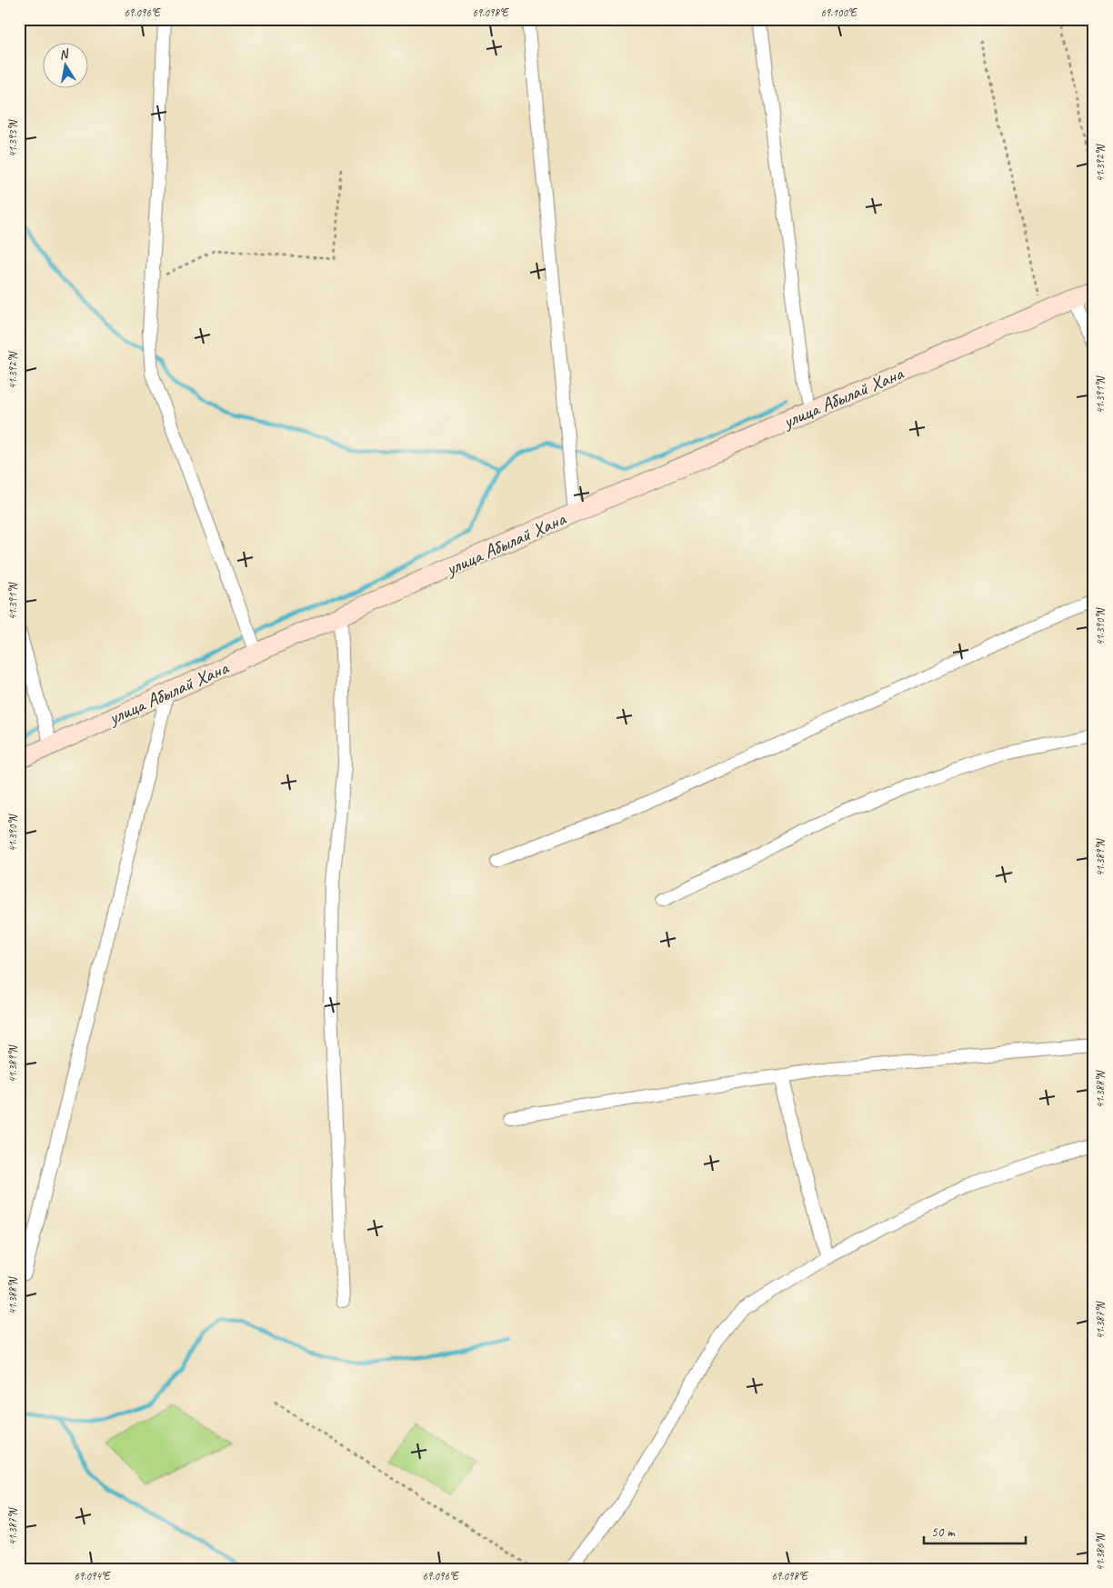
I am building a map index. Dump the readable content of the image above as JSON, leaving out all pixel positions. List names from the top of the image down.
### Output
{
  "streets": {
    "main road": ["улица Абылай Хана"]
  },
  "scale_bar": "50 m",
  "north": "top",
  "coordinates": [
    "69.096°E",
    "69.098°E",
    "69.100°E",
    "41.393°N",
    "41.392°N",
    "41.391°N",
    "41.390°N",
    "41.389°N",
    "41.388°N",
    "41.387°N",
    "41.386°N",
    "69.094°E"
  ]
}
